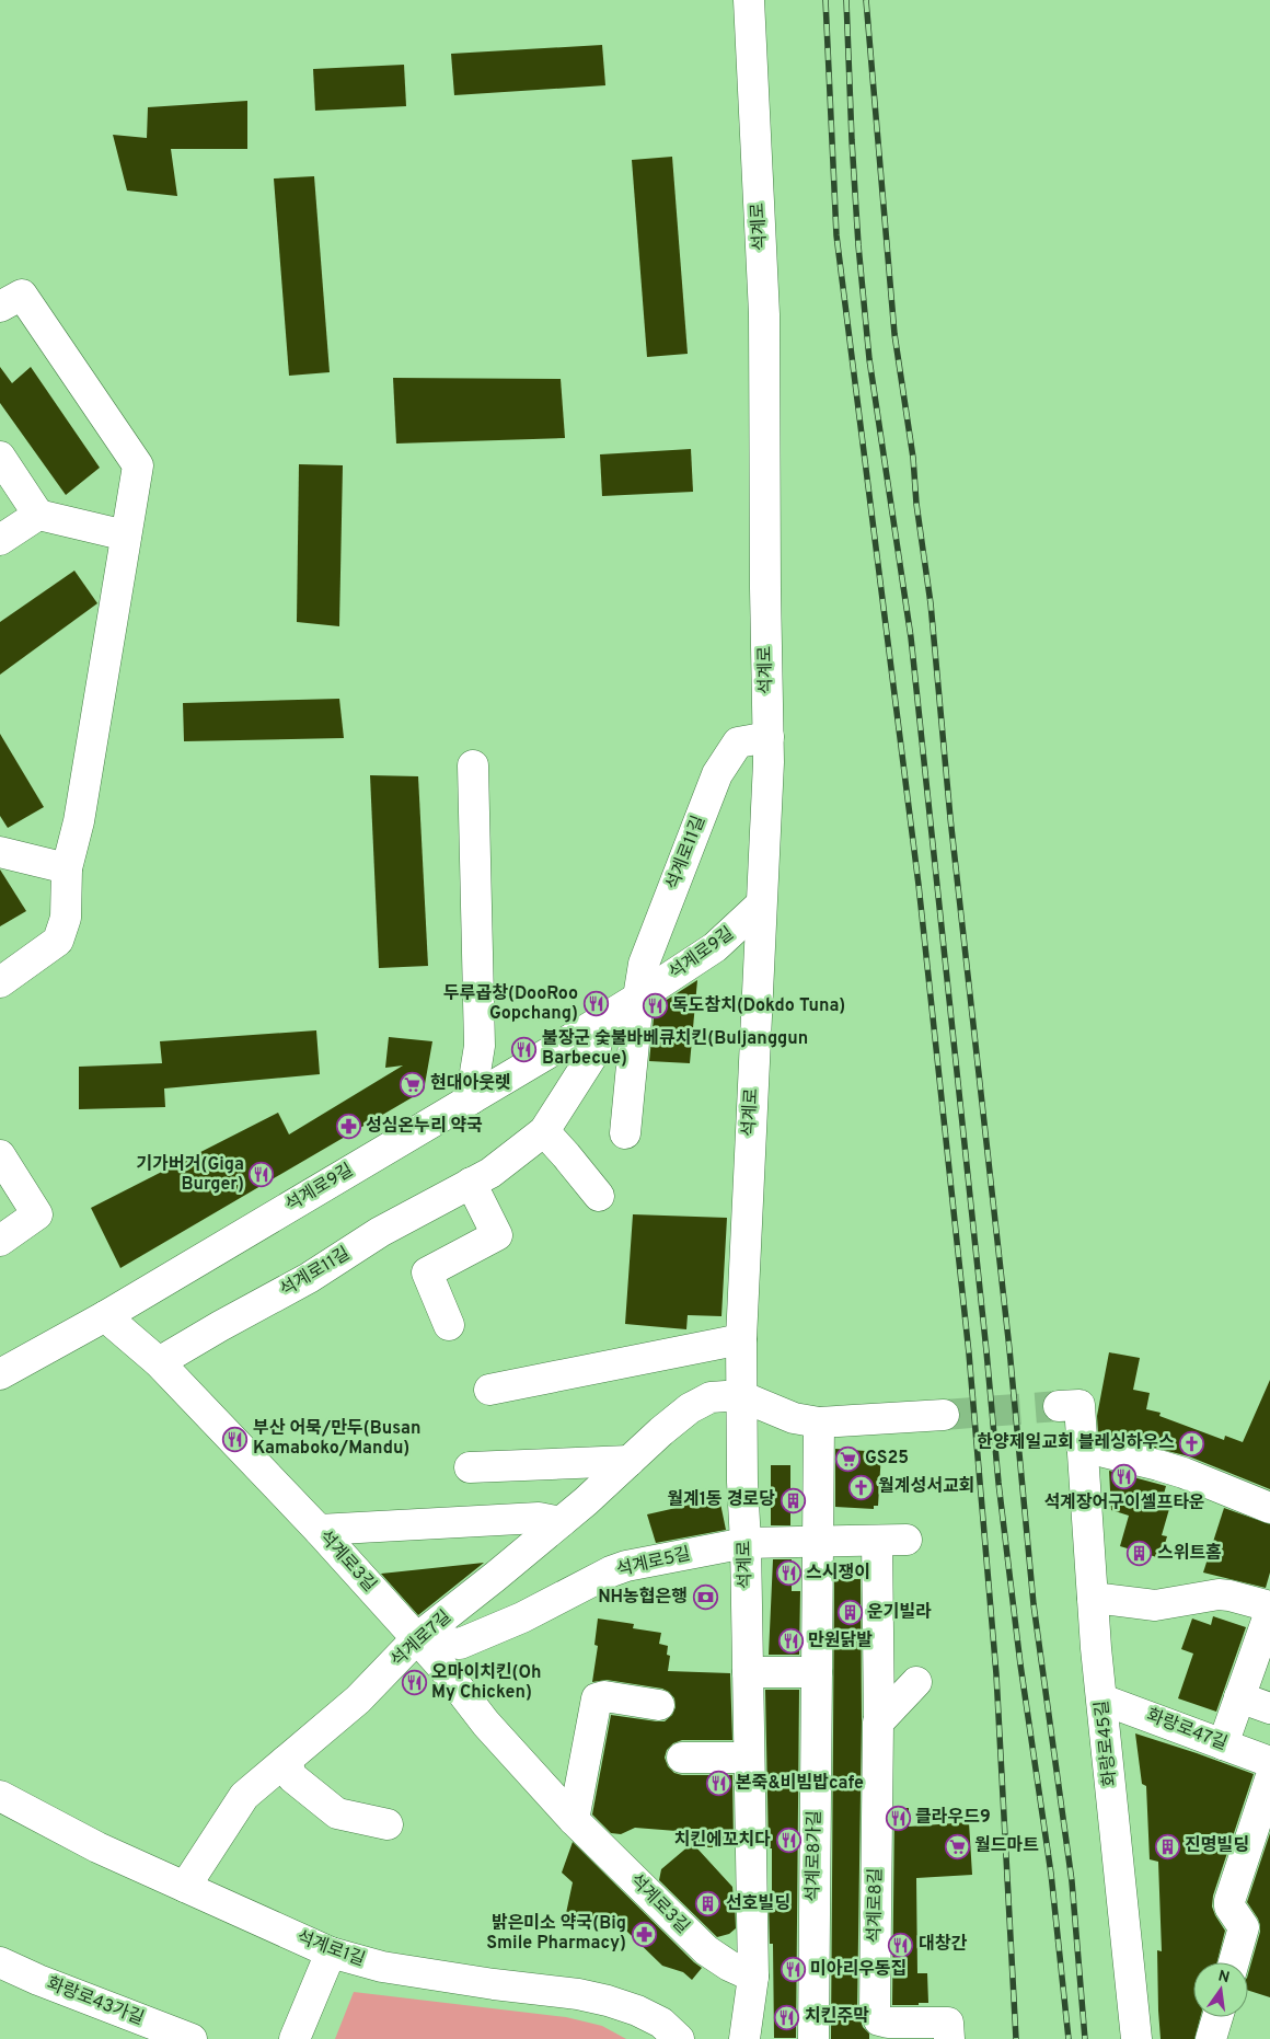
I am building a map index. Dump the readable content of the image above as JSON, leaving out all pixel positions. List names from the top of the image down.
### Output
{
  "streets": {
    "street": [
      "석계로",
      "석계로11길",
      "석계로9길",
      "석계로3길",
      "석계로5길",
      "석계로7길",
      "화랑로47길",
      "화랑로45길",
      "석계로8가길",
      "석계로8길",
      "석계로1길",
      "화랑로43가길"
    ]
  },
  "crossings": [
    ["석계로", "석계로11길"],
    ["석계로", "석계로9길"],
    ["석계로", "석계로3길"],
    ["석계로", "석계로5길"],
    ["석계로", "석계로7길"],
    ["석계로11길", "석계로9길"],
    ["석계로11길", "석계로3길"],
    ["석계로9길", "석계로3길"],
    ["석계로3길", "석계로5길"],
    ["석계로3길", "석계로7길"],
    ["석계로5길", "석계로7길"],
    ["석계로5길", "석계로8가길"],
    ["석계로5길", "석계로8길"],
    ["석계로7길", "석계로1길"],
    ["화랑로47길", "화랑로45길"]
  ],
  "places": {
    "restaurant": [
      "두루곱창(DooRoo Gopchang)",
      "독도참치(Dokdo Tuna)",
      "불장군 숯불바베큐치킨(Buljanggun Barbecue)",
      "기가버거(Giga Burger)",
      "부산 어묵/만두(Busan Kamaboko/Mandu)",
      "석계장어구이셀프타운",
      "스시쟁이",
      "만원닭발",
      "오마이치킨(Oh My Chicken)",
      "본죽&비빔밥cafe",
      "클라우드9",
      "치킨에꼬치다",
      "대창간",
      "미아리우동집",
      "치킨주막"
    ],
    "supermarket": ["현대아웃렛", "GS25", "월드마트"],
    "pharmacy": ["성심온누리 약국", "밝은미소 약국(Big Smile Pharmacy)"],
    "church": ["한양제일교회 블레싱하우스", "월계성서교회"],
    "building": [
      "월계1동 경로당",
      "스위트홈",
      "운기빌라",
      "진명빌딩",
      "선호빌딩"
    ],
    "bank": ["NH농협은행"]
  },
  "north": "top"
}
